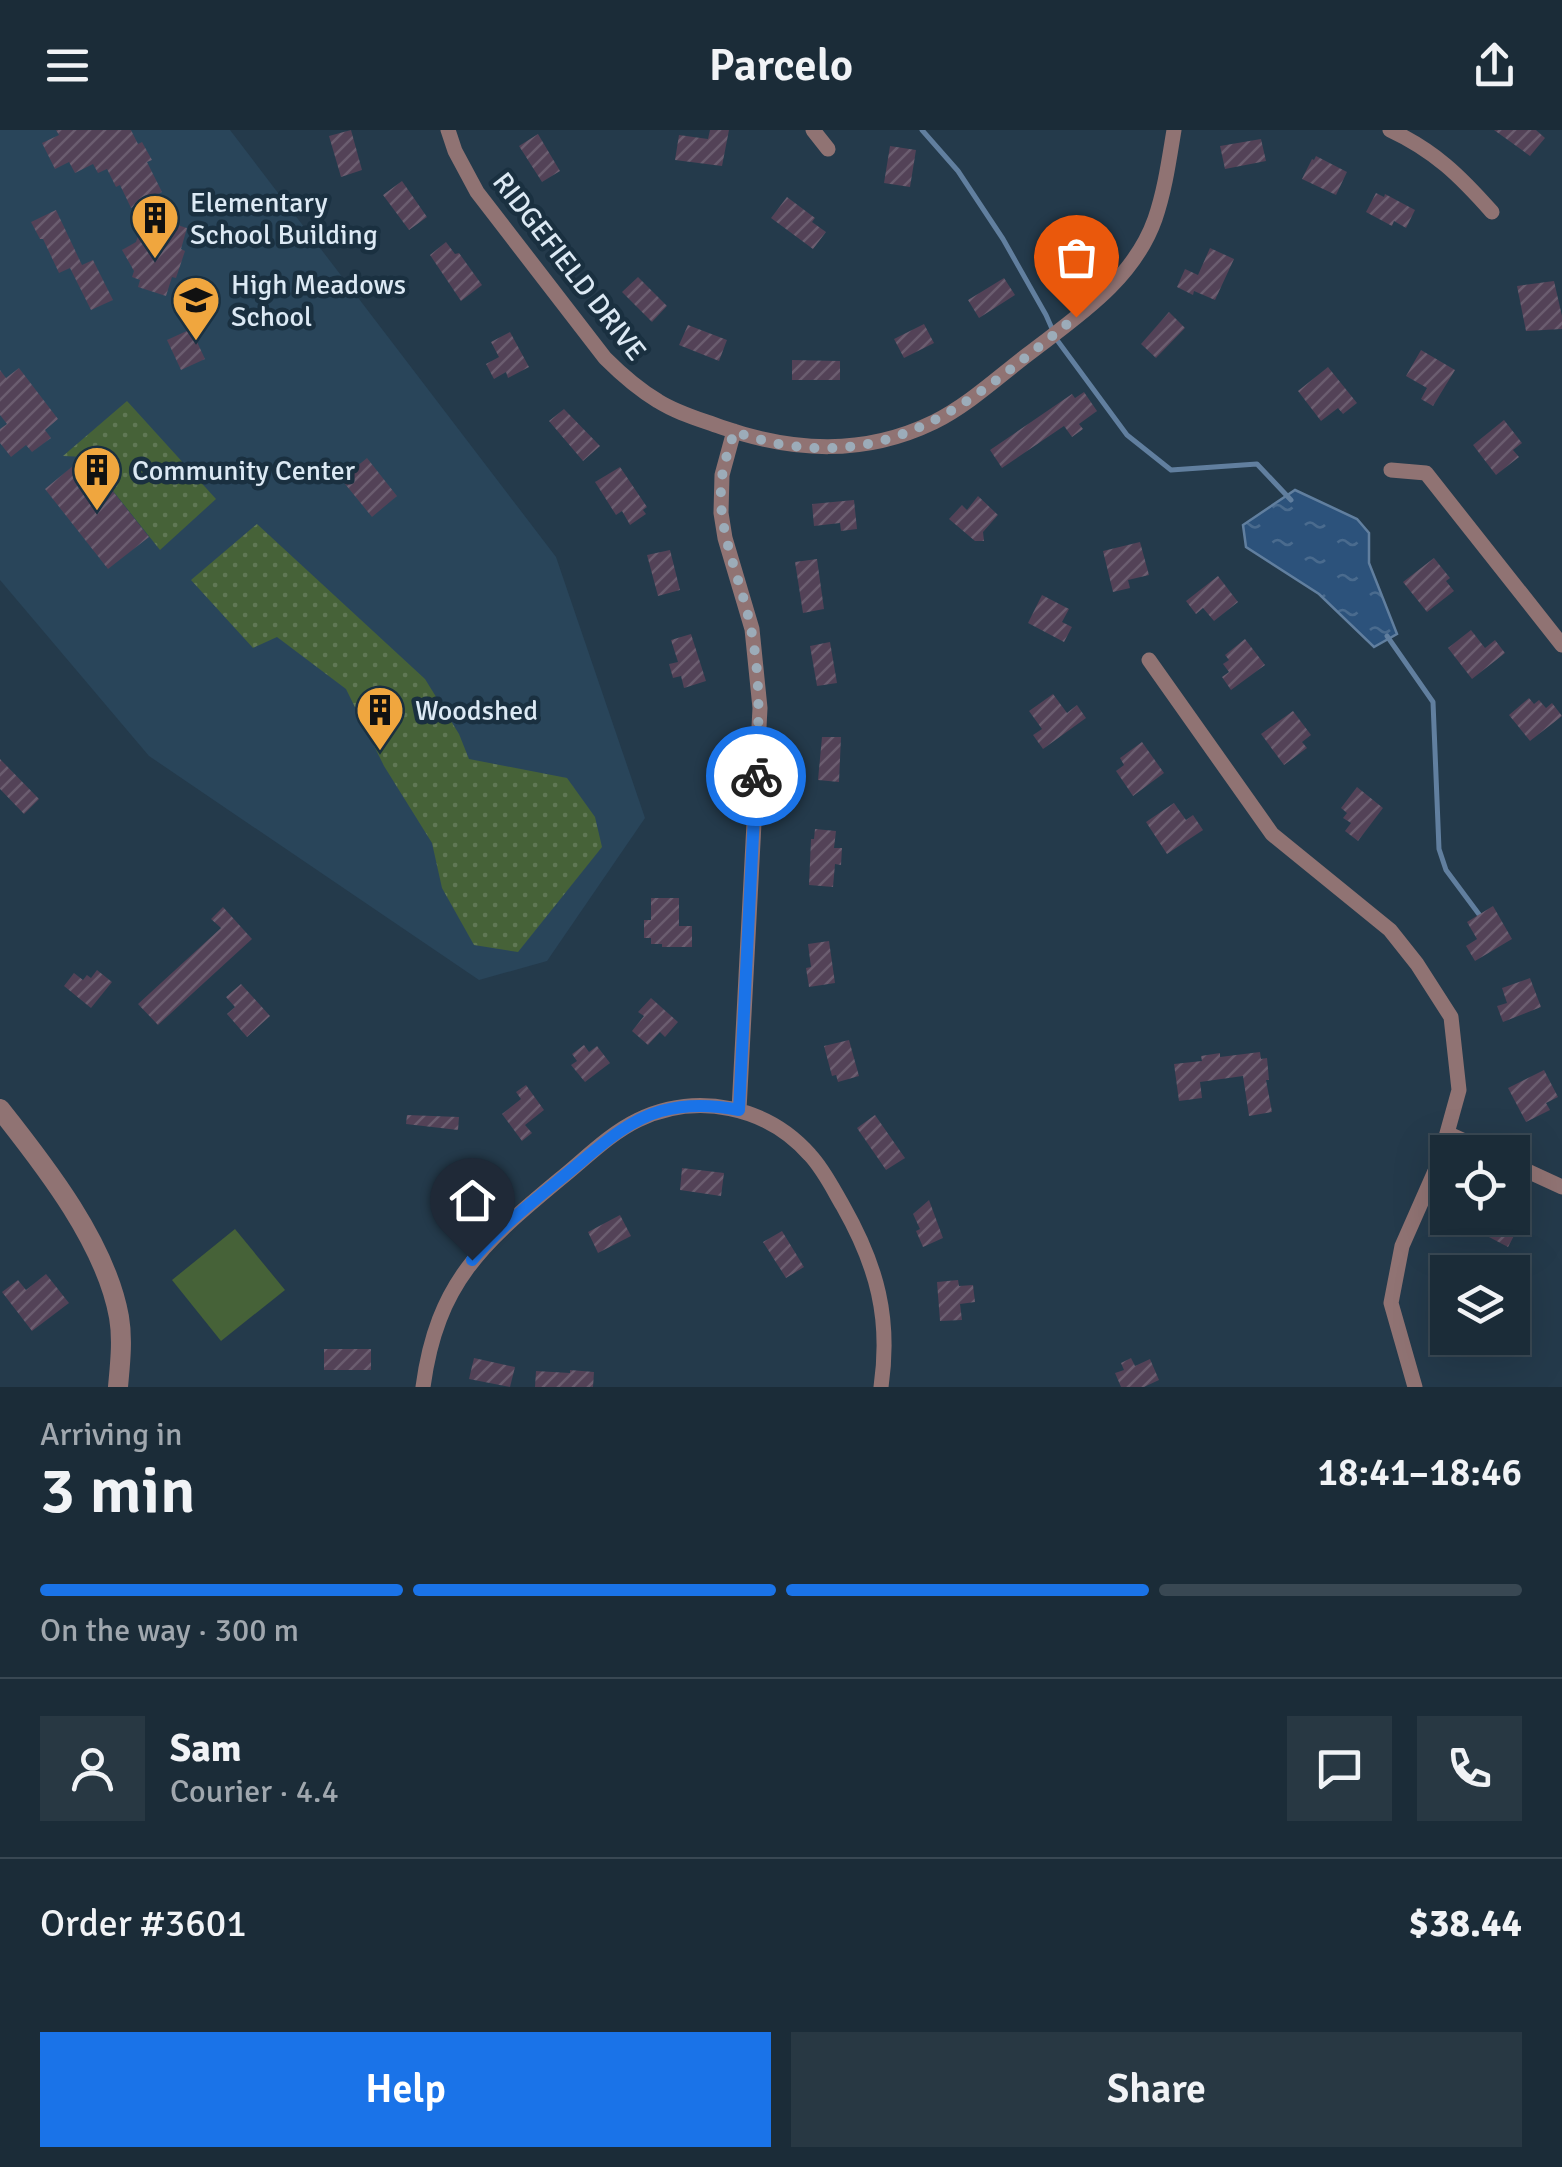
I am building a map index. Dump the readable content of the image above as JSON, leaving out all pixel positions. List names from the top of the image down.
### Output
{
  "streets": {
    "street": ["RIDGEFIELD DRIVE"]
  },
  "places": {
    "building": ["Elementary School Building", "Community Center", "Woodshed"],
    "school or university": ["High Meadows School"]
  },
  "page": {
    "header": "Parcelo",
    "heading": ["3 min", "Arriving in", "18:41–18:46"],
    "panel": [
      "Sam",
      "Courier · 4.4",
      "Order #3601",
      "$38.44"
    ],
    "bar": "On the way · 300 m",
    "buttons": ["Help", "Share"]
  }
}
